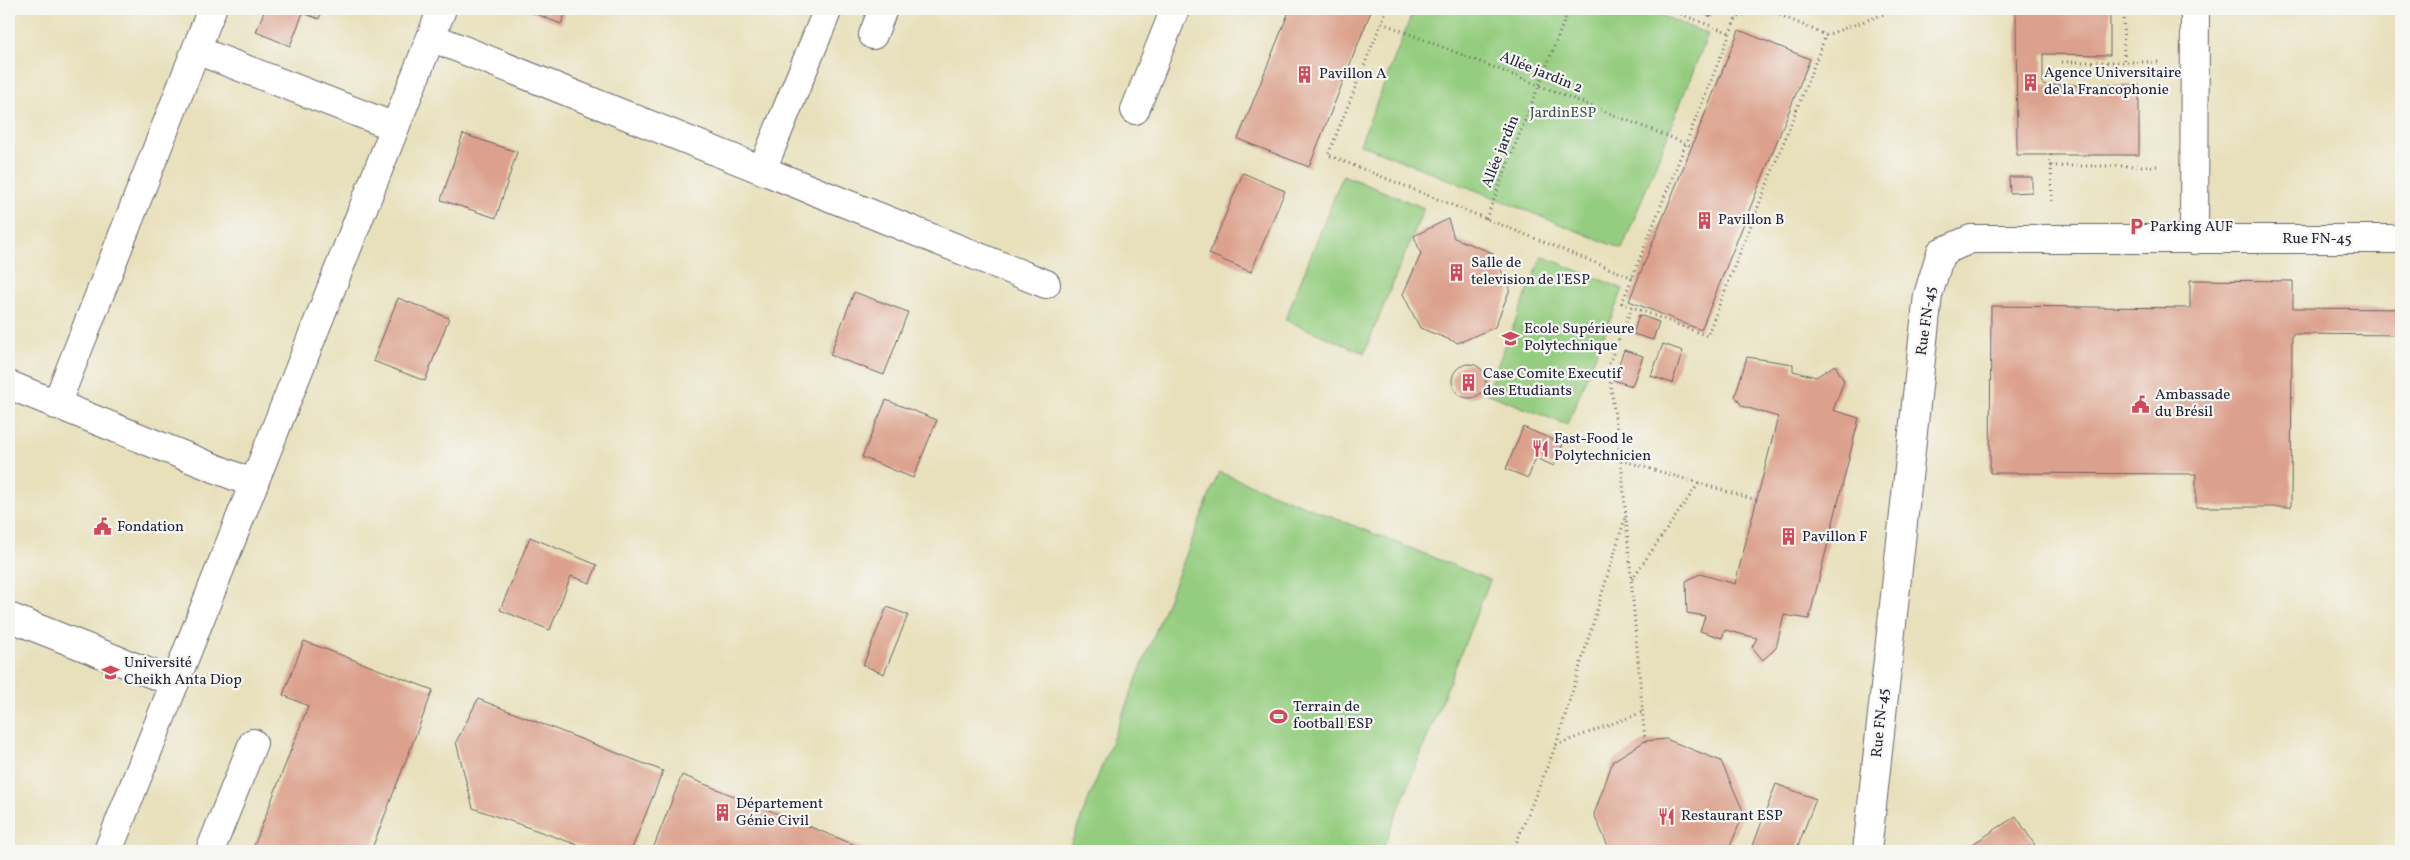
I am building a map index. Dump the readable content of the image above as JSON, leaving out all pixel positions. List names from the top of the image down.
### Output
{
  "streets": {
    "street": ["Rue FN-45"],
    "path": ["Allée jardin 2", "Allée jardin"]
  },
  "crossings": [
    ["Allée jardin 2", "Allée jardin"]
  ],
  "parks": ["JardinESP"],
  "places": {
    "building": [
      "Pavillon A",
      "Agence Universitaire de la Francophonie",
      "Pavillon B",
      "Salle de television de l'ESP",
      "Case Comite Executif des Etudiants",
      "Pavillon F",
      "Département Génie Civil"
    ],
    "parking": ["Parking AUF"],
    "school or university": ["Ecole Supérieure Polytechnique", "Université Cheikh Anta Diop"],
    "public building": ["Ambassade du Brésil", "Fondation"],
    "restaurant": ["Fast-Food le Polytechnicien", "Restaurant ESP"],
    "sports": ["Terrain de football ESP"]
  }
}
